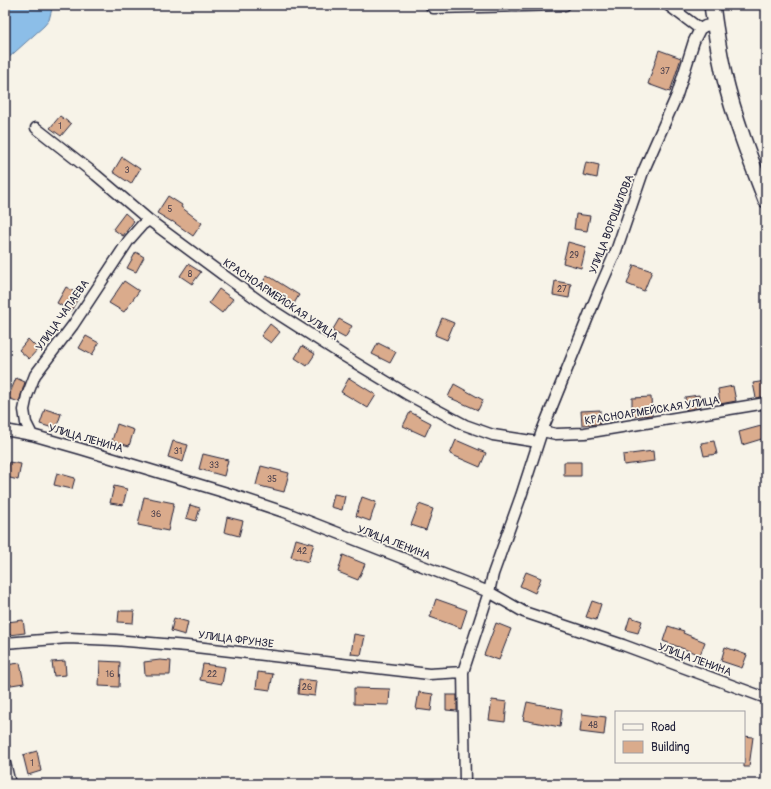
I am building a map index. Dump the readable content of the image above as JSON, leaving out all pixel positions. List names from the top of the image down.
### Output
{
  "streets": {
    "street": [
      "УЛИЦА ВОРОШИЛОВА",
      "КРАСНОАРМЕЙСКАЯ УЛИЦА",
      "УЛИЦА ЧАПАЕВА",
      "УЛИЦА ЛЕНИНА",
      "УЛИЦА ФРУНЗЕ"
    ]
  },
  "crossings": [
    ["УЛИЦА ВОРОШИЛОВА", "КРАСНОАРМЕЙСКАЯ УЛИЦА"],
    ["УЛИЦА ВОРОШИЛОВА", "УЛИЦА ЛЕНИНА"],
    ["УЛИЦА ВОРОШИЛОВА", "УЛИЦА ФРУНЗЕ"],
    ["КРАСНОАРМЕЙСКАЯ УЛИЦА", "УЛИЦА ЧАПАЕВА"],
    ["УЛИЦА ЧАПАЕВА", "УЛИЦА ЛЕНИНА"]
  ],
  "house_numbers": [
    "37",
    "1",
    "3",
    "5",
    "29",
    "8",
    "27",
    "31",
    "33",
    "35",
    "36",
    "42",
    "16",
    "22",
    "26",
    "48",
    "1"
  ],
  "legend": ["Road", "Building"]
}
